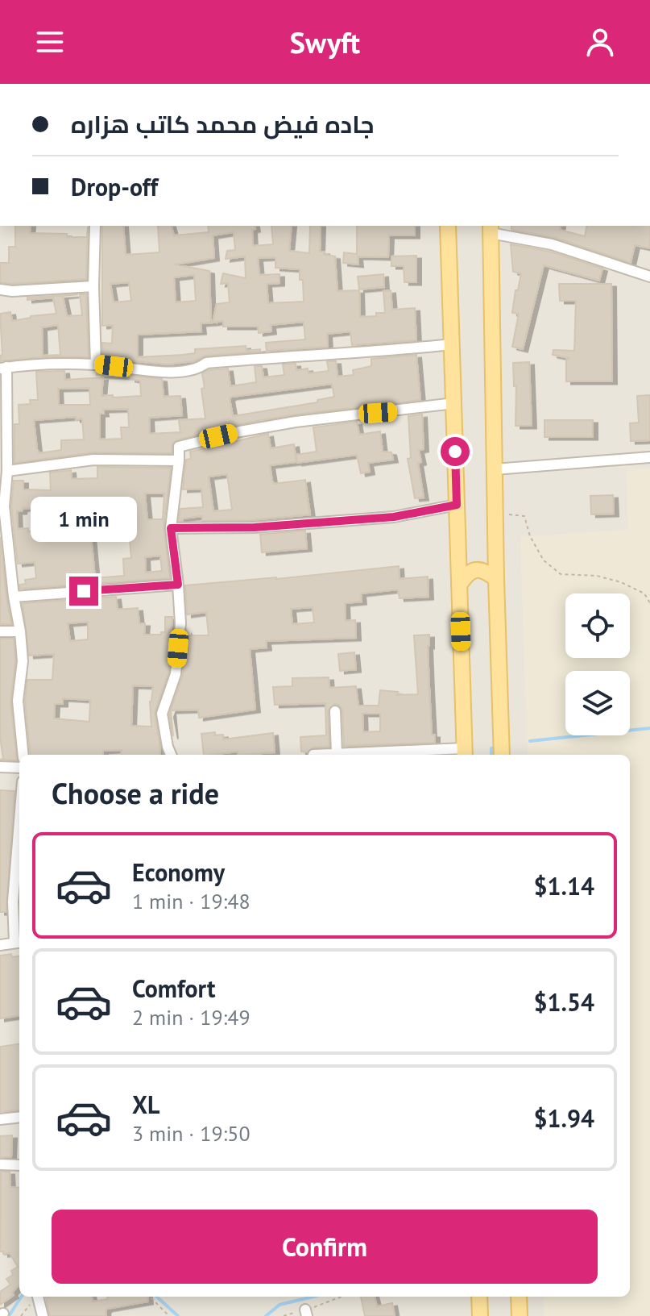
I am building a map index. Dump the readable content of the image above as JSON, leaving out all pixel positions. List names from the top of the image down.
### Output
{
  "page": {
    "header": "Swyft",
    "banner": ["جاده فیض محمد کاتب هزاره", "Drop-off"],
    "bubble": "1 min",
    "heading": "Choose a ride",
    "list": [
      {
        "name": "Economy",
        "note": "1 min · 19:48",
        "value": "$1.14"
      },
      {
        "name": "Comfort",
        "note": "2 min · 19:49",
        "value": "$1.54"
      },
      {
        "name": "XL",
        "note": "3 min · 19:50",
        "value": "$1.94"
      }
    ],
    "buttons": "Confirm"
  }
}
